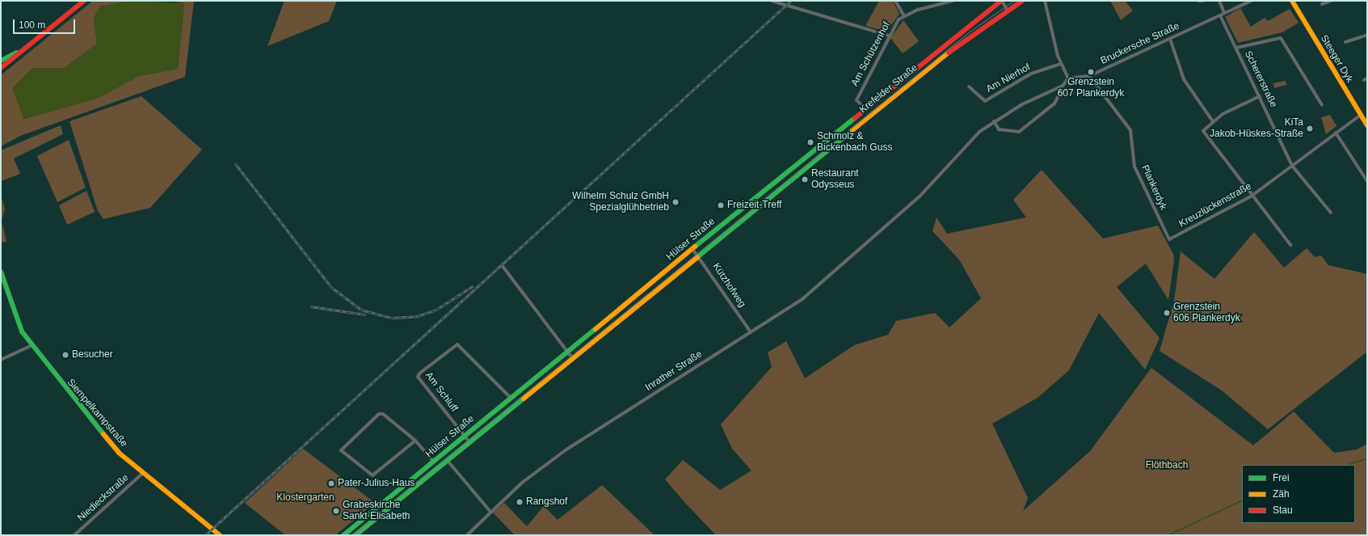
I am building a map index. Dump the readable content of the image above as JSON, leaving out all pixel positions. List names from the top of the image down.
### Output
{
  "streets": {
    "street": [
      "Bruckersche Straße",
      "Am Schützenhof",
      "Steeger Dyk",
      "Am Nierhof",
      "Schererstraße",
      "Krefelder Straße",
      "Plankerdyk",
      "Kreuzlückenstraße",
      "Hülser Straße",
      "Kützhofweg",
      "Inrather Straße",
      "Am Schluff",
      "Siempelkampstraße",
      "Niedieckstraße"
    ]
  },
  "crossings": [
    ["Bruckersche Straße", "Schererstraße"],
    ["Bruckersche Straße", "Plankerdyk"],
    ["Am Schützenhof", "Krefelder Straße"],
    ["Steeger Dyk", "Kreuzlückenstraße"],
    ["Schererstraße", "Kreuzlückenstraße"],
    ["Krefelder Straße", "Hülser Straße"],
    ["Plankerdyk", "Kreuzlückenstraße"],
    ["Hülser Straße", "Kützhofweg"],
    ["Hülser Straße", "Inrather Straße"],
    ["Hülser Straße", "Am Schluff"],
    ["Kützhofweg", "Inrather Straße"],
    ["Siempelkampstraße", "Niedieckstraße"]
  ],
  "parks": ["Flöthbach", "Klostergarten"],
  "places": [
    "Grenzstein 607 Plankerdyk",
    "KiTa Jakob-Hüskes-Straße",
    "Schmolz & Bickenbach Guss",
    "Restaurant Odysseus",
    "Wilhelm Schulz GmbH Spezialglühbetrieb",
    "Freizeit-Treff",
    "Grenzstein 606 Plankerdyk",
    "Besucher",
    "Pater-Julius-Haus",
    "Rangshof",
    "Grabeskirche Sankt Elisabeth"
  ],
  "legend": ["Frei", "Zäh", "Stau"],
  "scale_bar": "100 m"
}
